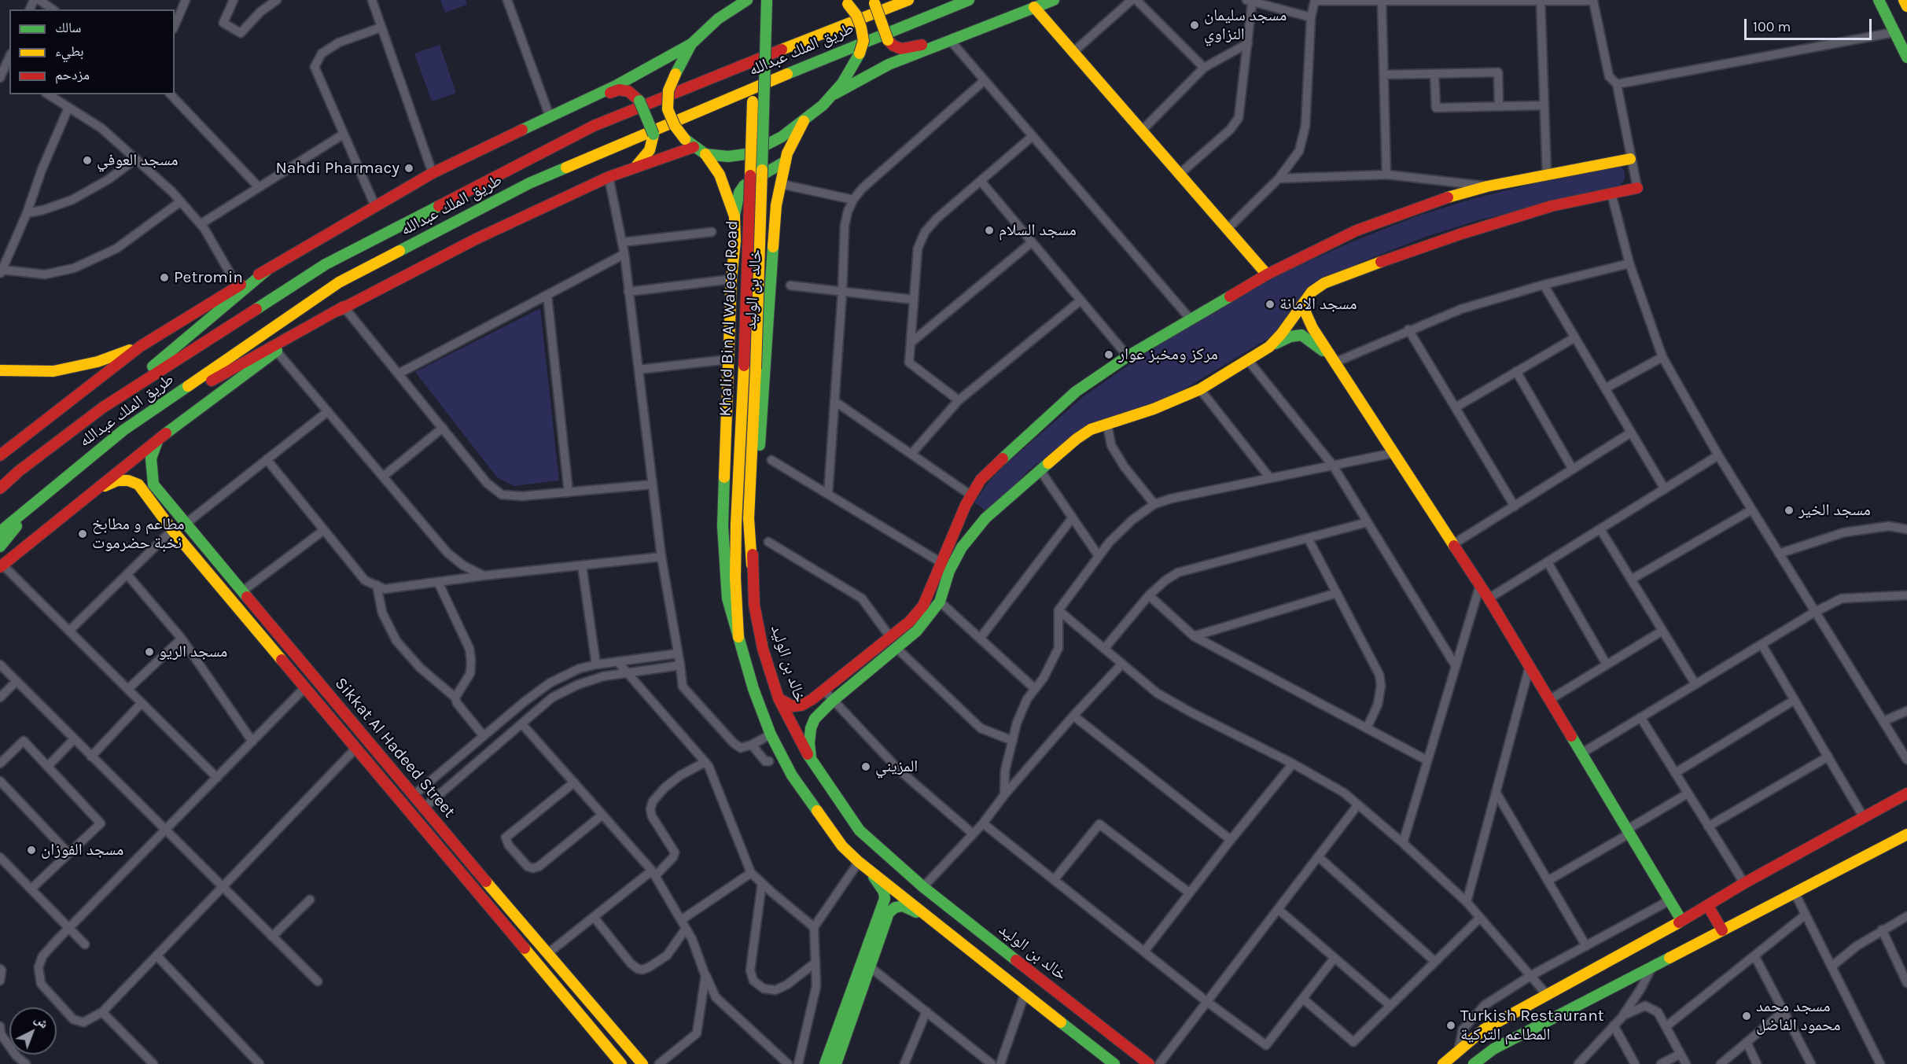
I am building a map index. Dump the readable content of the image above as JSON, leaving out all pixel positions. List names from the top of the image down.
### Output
{
  "streets": {
    "main road": [
      "طريق الملك عبدالله",
      "خالد بن الوليد",
      "Khalid Bin Al Waleed Road",
      "Sikkat Al Hadeed Street"
    ]
  },
  "crossings": [
    ["خالد بن الوليد", "Khalid Bin Al Waleed Road"]
  ],
  "places": [
    "مسجد سليمان النزاوي",
    "مسجد العوفي",
    "Nahdi Pharmacy",
    "مسجد السلام",
    "Petromin",
    "مسجد الامانة",
    "مركز ومخبز عوار",
    "مسجد الخير",
    "مطاعم و مطابخ نخبة حضرموت",
    "مسجد الريو",
    "المزيني",
    "مسجد الفوزان",
    "مسجد محمد محمود الفاضل",
    "Turkish Restaurant المطاعم التركية"
  ],
  "legend": ["سالك", "بطيء", "مزدحم"],
  "scale_bar": "100 m",
  "north": "top right"
}
